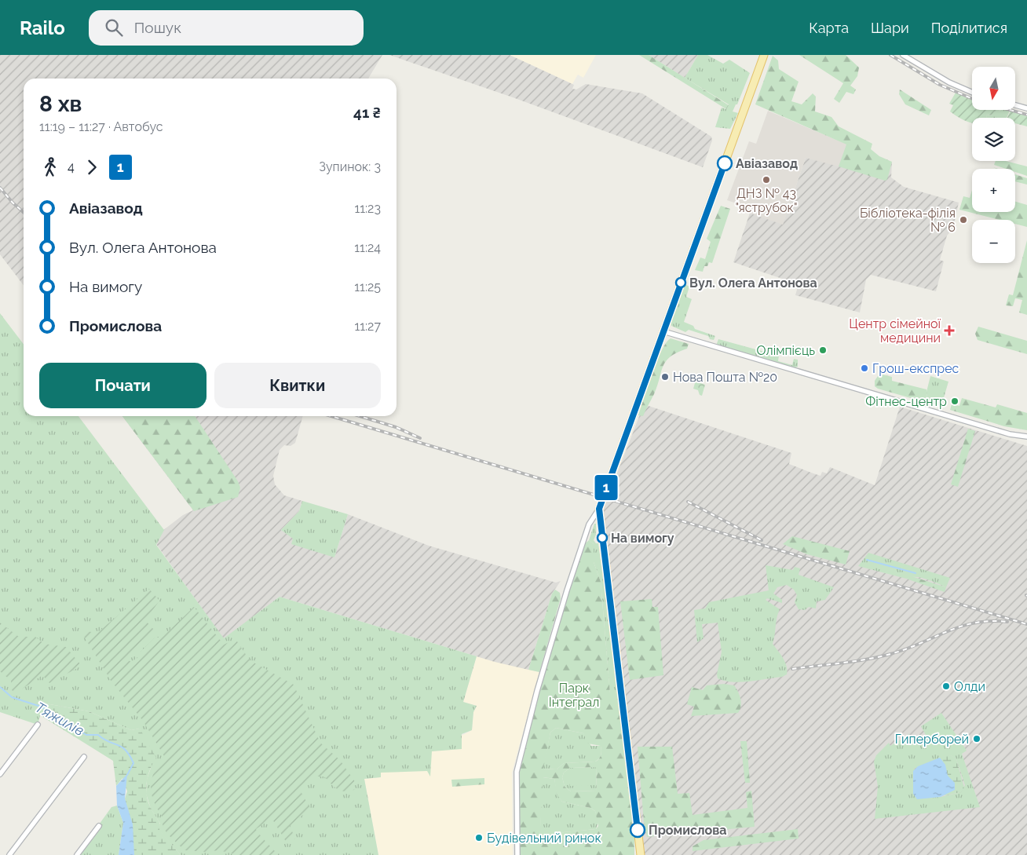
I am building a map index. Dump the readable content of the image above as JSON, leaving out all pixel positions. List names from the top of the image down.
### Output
{
  "water": ["Тяжилів"],
  "parks": ["Парк Інтеграл"],
  "places": {
    "other": [
      "Авіазавод",
      "ДНЗ № 43 \"яструбок\"",
      "Бібліотека-філія № 6",
      "Вул. Олега Антонова",
      "Олімпієць",
      "Грош-експрес",
      "Нова Пошта №20",
      "Фітнес-центр",
      "На вимогу",
      "Олди",
      "Гиперборей",
      "Промислова",
      "Будівельний ринок"
    ],
    "health": ["Центр сімейної медицини"]
  },
  "lines": ["bus line 1"],
  "north": "bottom",
  "page": {
    "header": "Railo",
    "search": "Пошук",
    "nav": ["Карта", "Шари", "Поділитися"],
    "on_map": "1",
    "map_buttons": ["+", "−"],
    "heading": ["8 хв", "11:19 – 11:27 · Автобус", "41 ₴"],
    "legs": ["4", "1", "Зупинок: 3"],
    "list": [
      {
        "name": "Авіазавод",
        "value": "11:23"
      },
      {
        "name": "Вул. Олега Антонова",
        "value": "11:24"
      },
      {
        "name": "На вимогу",
        "value": "11:25"
      },
      {
        "name": "Промислова",
        "value": "11:27"
      }
    ],
    "buttons": ["Почати", "Квитки"]
  }
}
